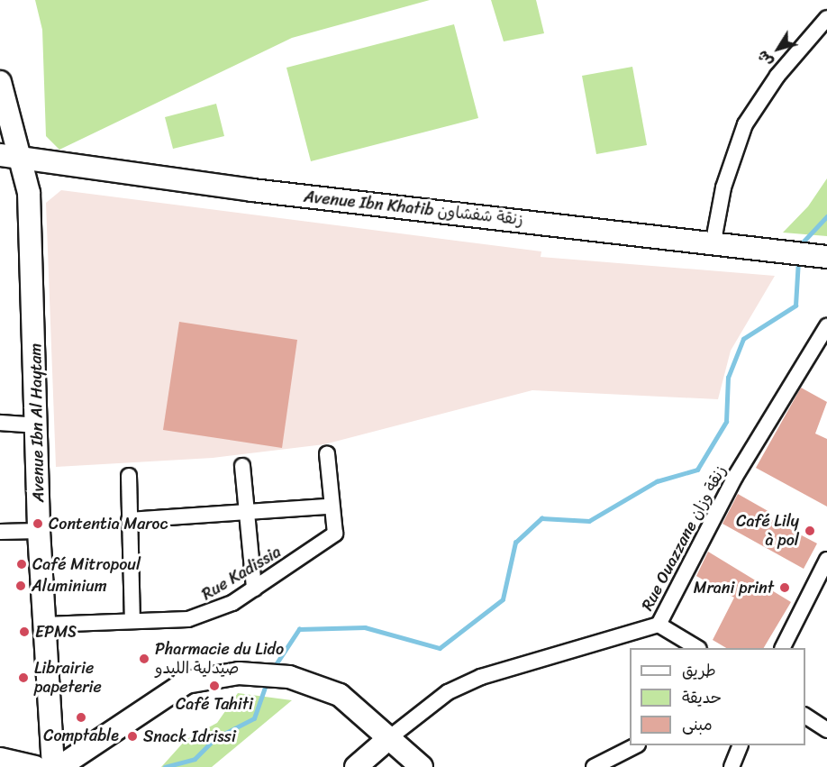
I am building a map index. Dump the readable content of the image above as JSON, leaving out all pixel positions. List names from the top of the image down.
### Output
{
  "streets": {
    "street": [
      "Avenue Ibn Khatib زنقة شفشاون",
      "Avenue Ibn Al Haytam",
      "Rue Ouazzane زنقة وزان",
      "Rue Kadissia"
    ]
  },
  "crossings": [
    ["Avenue Ibn Khatib زنقة شفشاون", "Avenue Ibn Al Haytam"],
    ["Avenue Ibn Al Haytam", "Rue Kadissia"]
  ],
  "places": [
    "Contentia Maroc",
    "Café Lily à pol",
    "Café Mitropoul",
    "Aluminium",
    "Mrani print",
    "EPMS",
    "Pharmacie du Lido صيدلية الليدو",
    "Librairie papeterie",
    "Café Tahiti",
    "Comptable",
    "Snack Idrissi"
  ],
  "legend": ["طريق", "حديقة", "مبنى"],
  "north": "bottom left"
}
